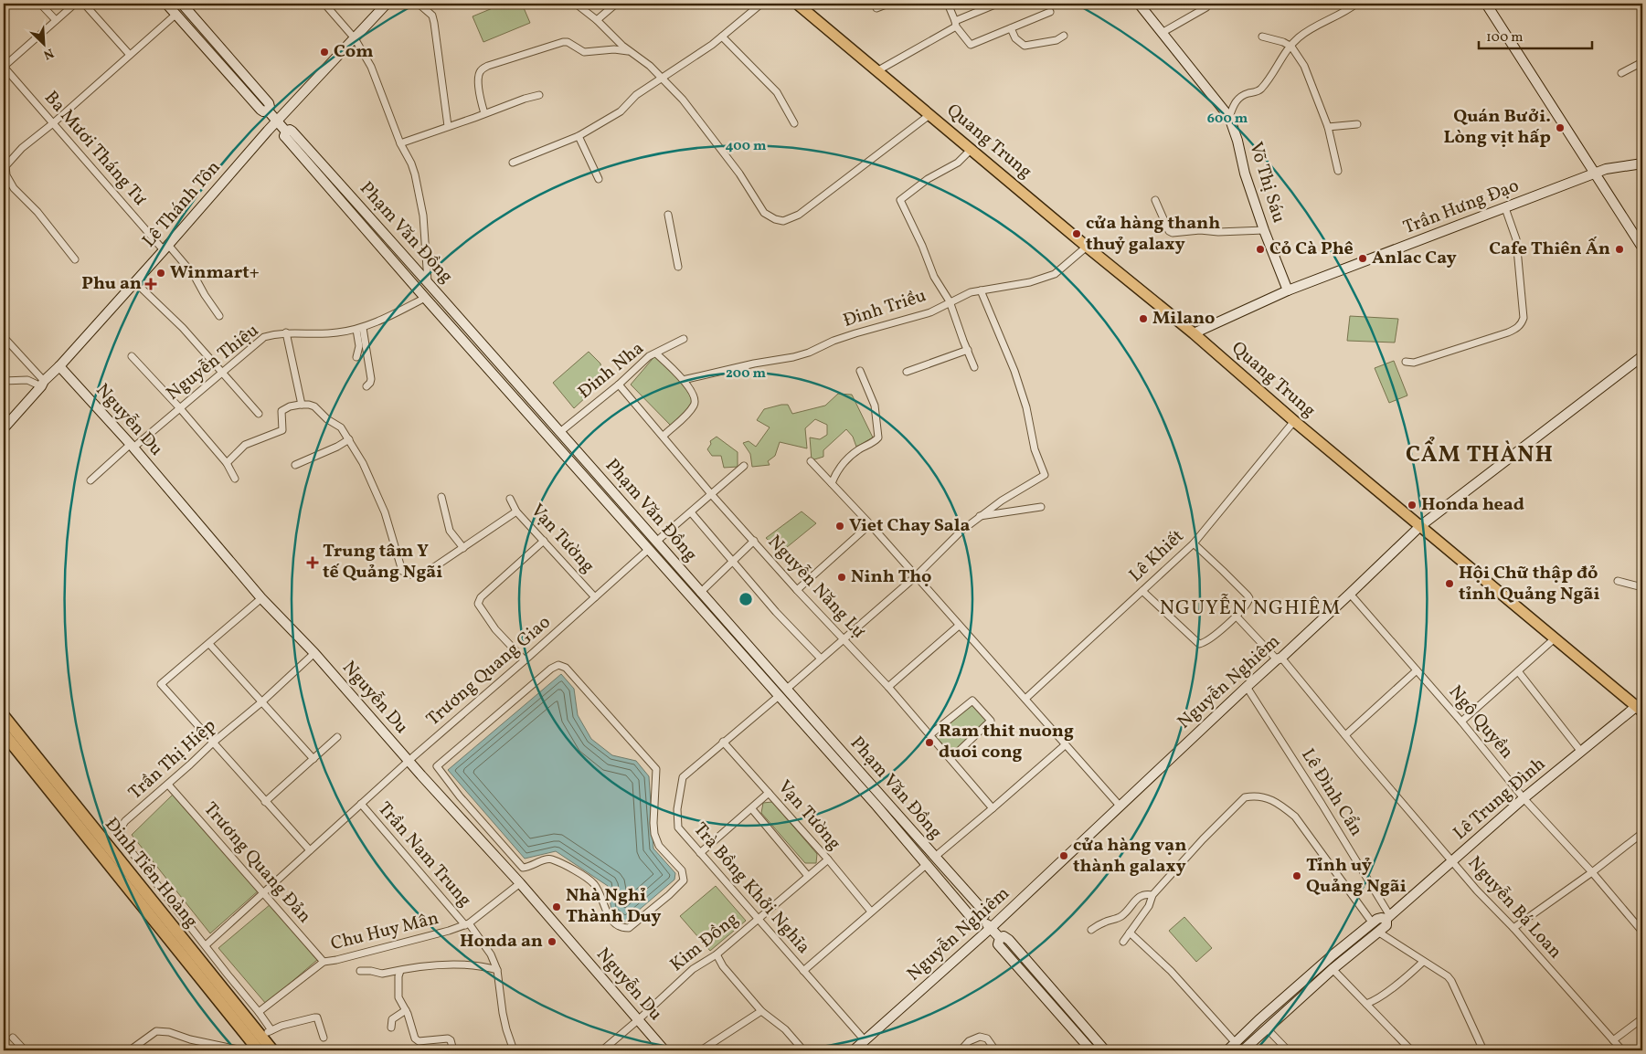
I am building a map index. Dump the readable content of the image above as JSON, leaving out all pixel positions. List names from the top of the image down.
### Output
{
  "streets": {
    "highway": ["Đinh Tiên Hoàng"],
    "main road": ["Quang Trung"],
    "street": [
      "Ba Mươi Tháng Tư",
      "Võ Thị Sáu",
      "Lê Thánh Tôn",
      "Trần Hưng Đạo",
      "Phạm Văn Đồng",
      "Đinh Triều",
      "Nguyễn Thiệu",
      "Đinh Nha",
      "Nguyễn Du",
      "Vạn Tường",
      "Lê Khiết",
      "Nguyễn Năng Lự",
      "Trương Quang Giao",
      "Nguyễn Nghiêm",
      "Ngô Quyền",
      "Trần Thị Hiệp",
      "Lê Đình Cẩn",
      "Lê Trung Đình",
      "Trần Nam Trung",
      "Trương Quang Đản",
      "Trà Bồng Khởi Nghĩa",
      "Nguyễn Bá Loan",
      "Chu Huy Mân",
      "Kim Đồng"
    ]
  },
  "crossings": [
    ["Quang Trung", "Trần Hưng Đạo"],
    ["Quang Trung", "Đinh Triều"],
    ["Quang Trung", "Lê Khiết"],
    ["Quang Trung", "Nguyễn Nghiêm"],
    ["Quang Trung", "Lê Trung Đình"],
    ["Ba Mươi Tháng Tư", "Lê Thánh Tôn"],
    ["Võ Thị Sáu", "Trần Hưng Đạo"],
    ["Lê Thánh Tôn", "Phạm Văn Đồng"],
    ["Lê Thánh Tôn", "Nguyễn Du"],
    ["Phạm Văn Đồng", "Nguyễn Thiệu"],
    ["Phạm Văn Đồng", "Đinh Nha"],
    ["Phạm Văn Đồng", "Trương Quang Giao"],
    ["Phạm Văn Đồng", "Nguyễn Nghiêm"],
    ["Phạm Văn Đồng", "Trà Bồng Khởi Nghĩa"],
    ["Nguyễn Thiệu", "Nguyễn Du"],
    ["Đinh Nha", "Nguyễn Năng Lự"],
    ["Nguyễn Du", "Trương Quang Giao"],
    ["Nguyễn Du", "Trần Thị Hiệp"],
    ["Nguyễn Du", "Chu Huy Mân"],
    ["Nguyễn Du", "Kim Đồng"],
    ["Vạn Tường", "Trương Quang Giao"],
    ["Vạn Tường", "Trà Bồng Khởi Nghĩa"],
    ["Vạn Tường", "Kim Đồng"],
    ["Trương Quang Giao", "Trần Thị Hiệp"],
    ["Trương Quang Giao", "Trần Nam Trung"],
    ["Trương Quang Giao", "Trương Quang Đản"],
    ["Nguyễn Nghiêm", "Ngô Quyền"],
    ["Nguyễn Nghiêm", "Lê Đình Cẩn"],
    ["Nguyễn Nghiêm", "Trà Bồng Khởi Nghĩa"],
    ["Nguyễn Nghiêm", "Nguyễn Bá Loan"],
    ["Ngô Quyền", "Lê Trung Đình"],
    ["Trần Thị Hiệp", "Trương Quang Đản"],
    ["Lê Đình Cẩn", "Lê Trung Đình"],
    ["Lê Trung Đình", "Nguyễn Bá Loan"],
    ["Trần Nam Trung", "Chu Huy Mân"],
    ["Trương Quang Đản", "Chu Huy Mân"],
    ["Trà Bồng Khởi Nghĩa", "Kim Đồng"]
  ],
  "districts": ["CẨM THÀNH", "NGUYỄN NGHIÊM"],
  "places": {
    "other": [
      "Com",
      "Quán Bưởi. Lòng vịt hấp",
      "cửa hàng thanh thuỷ galaxy",
      "Cỏ Cà Phê",
      "Cafe Thiên Ấn",
      "Anlac Cay",
      "Winmart+",
      "Milano",
      "Honda head",
      "Viet Chay Sala",
      "Ninh Thọ",
      "Hội Chữ thập đỏ tỉnh Quảng Ngãi",
      "Ram thit nuong duoi cong",
      "cửa hàng vạn thành galaxy",
      "Tỉnh uỷ Quảng Ngãi",
      "Nhà Nghỉ Thành Duy",
      "Honda an"
    ],
    "health": ["Phu an", "Trung tâm Y tế Quảng Ngãi"]
  },
  "scale_bar": "100 m",
  "north": "bottom right",
  "rings": ["600 m", "400 m", "200 m"]
}
